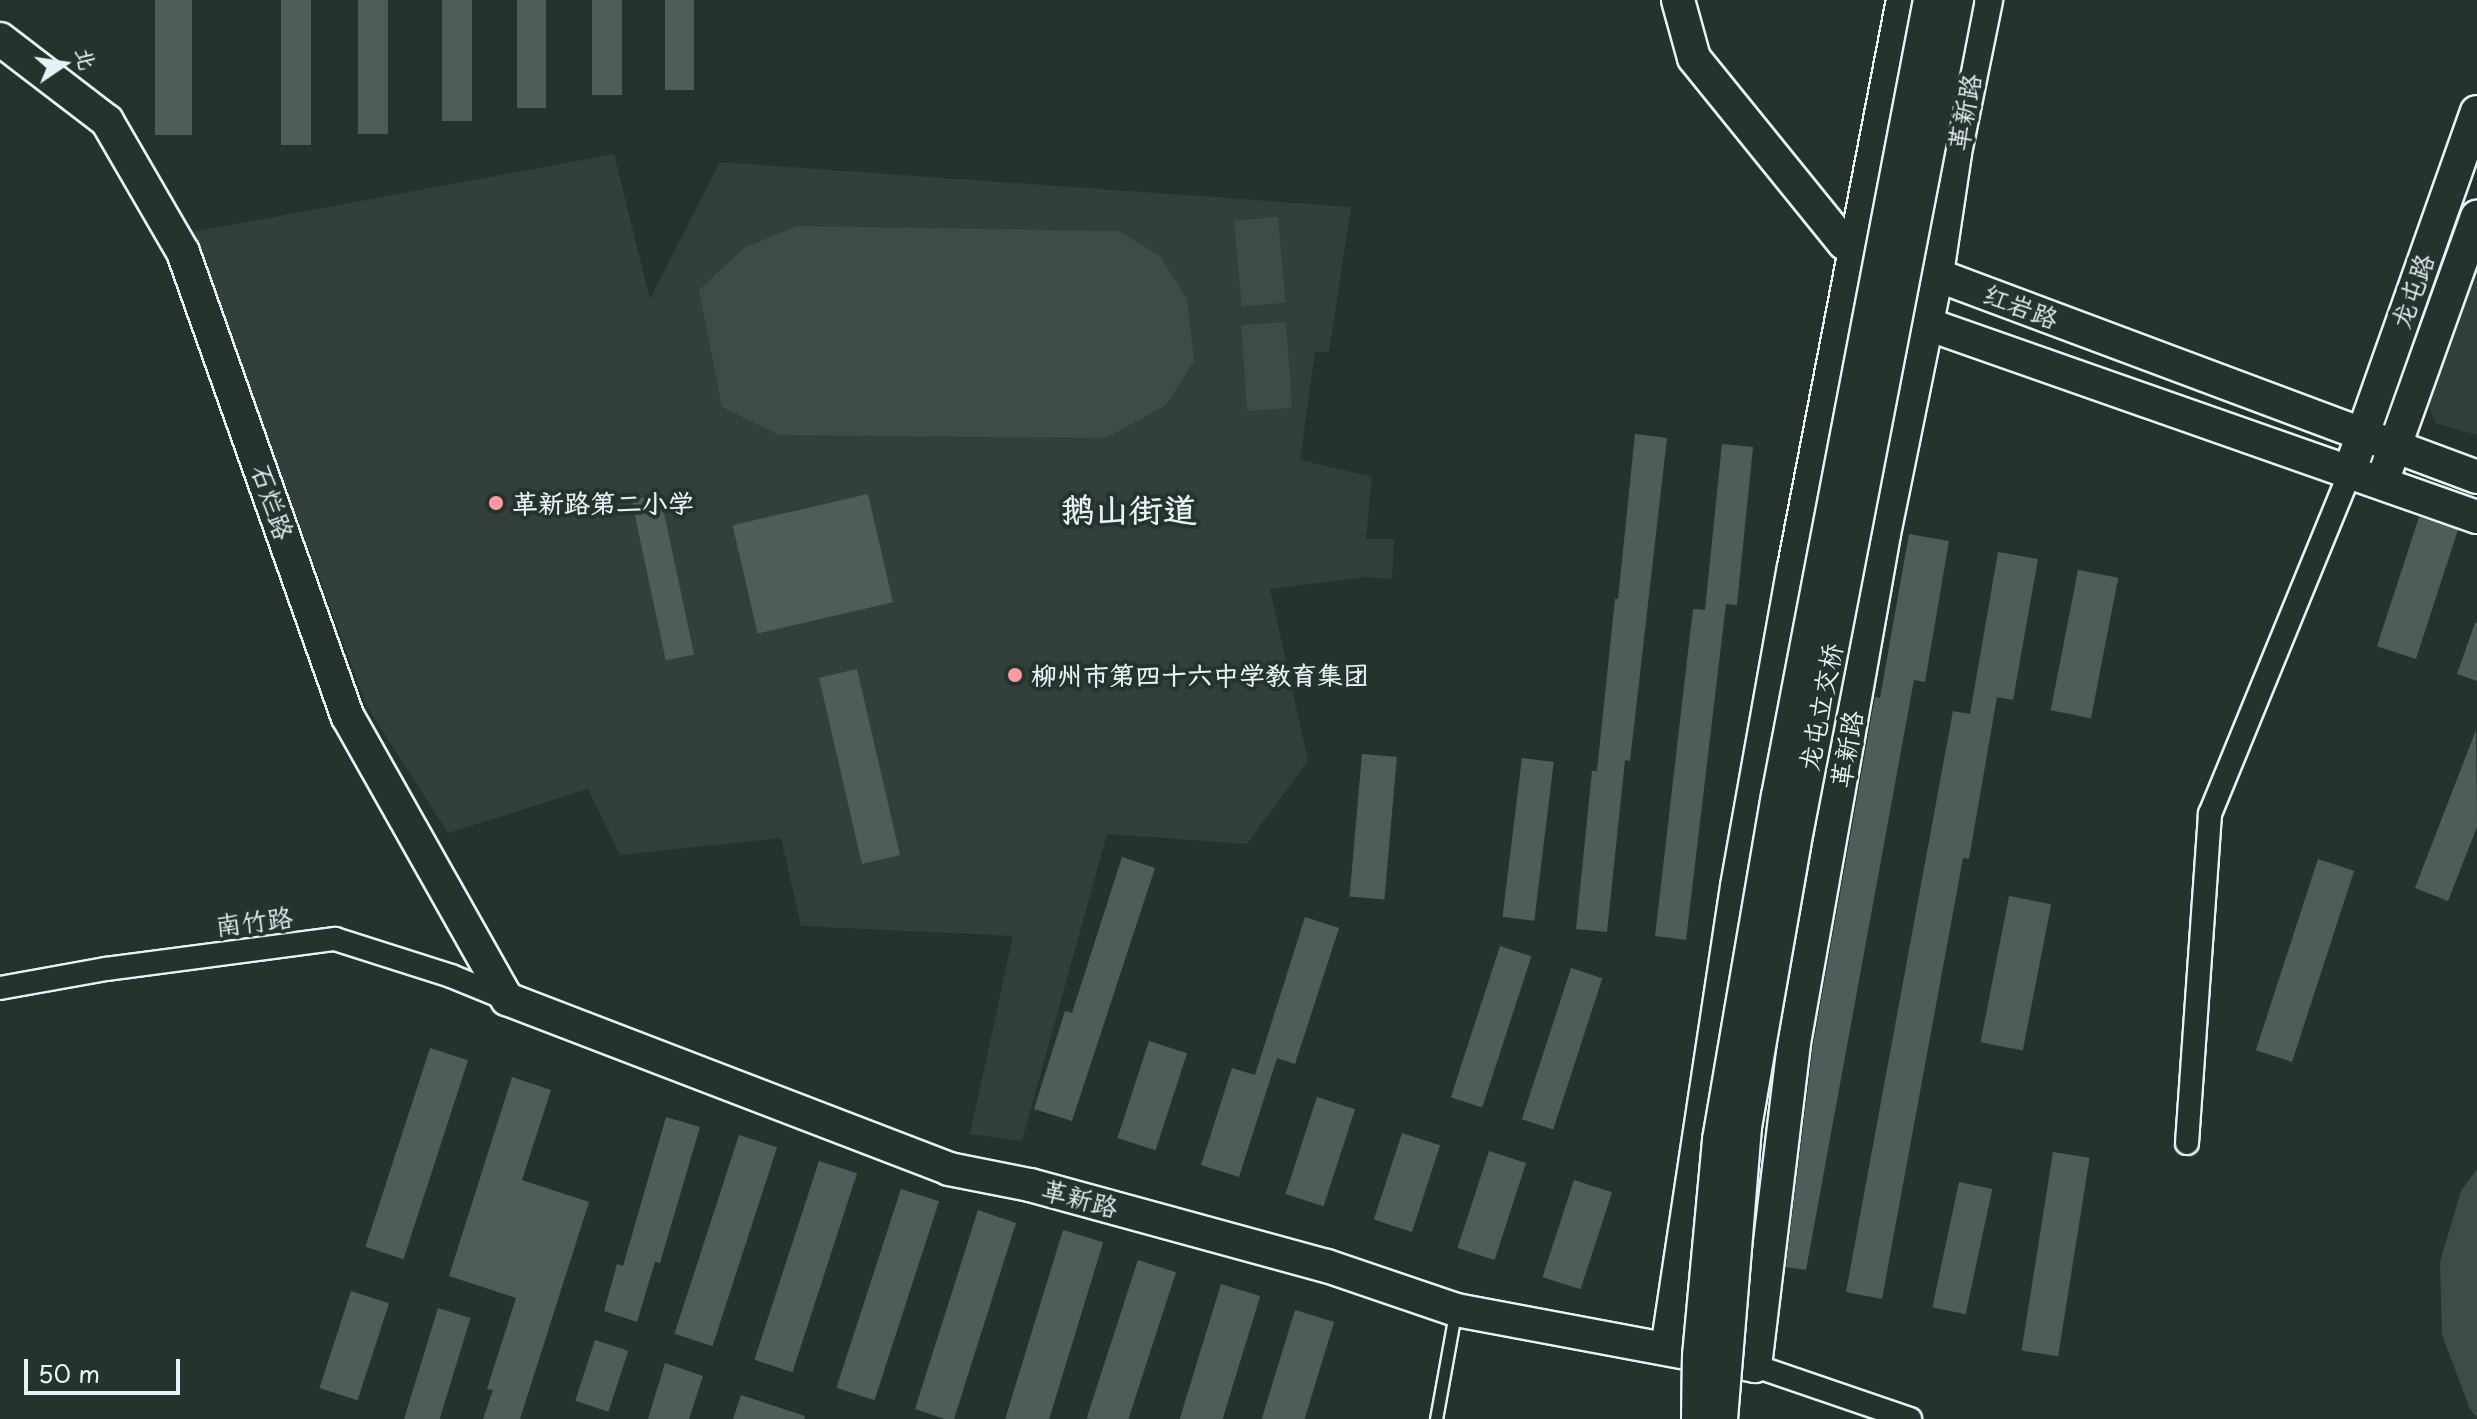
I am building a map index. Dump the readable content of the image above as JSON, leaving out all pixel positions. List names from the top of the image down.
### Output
{
  "streets": {
    "street": [
      "革新路",
      "龙屯路",
      "红岩路",
      "石烂路",
      "龙屯立交桥",
      "南竹路"
    ]
  },
  "crossings": [
    ["革新路", "红岩路"],
    ["革新路", "石烂路"],
    ["革新路", "南竹路"],
    ["龙屯路", "红岩路"],
    ["石烂路", "南竹路"]
  ],
  "districts": ["鹅山街道"],
  "places": ["革新路第二小学", "柳州市第四十六中学教育集团"],
  "scale_bar": "50 m",
  "north": "right"
}
